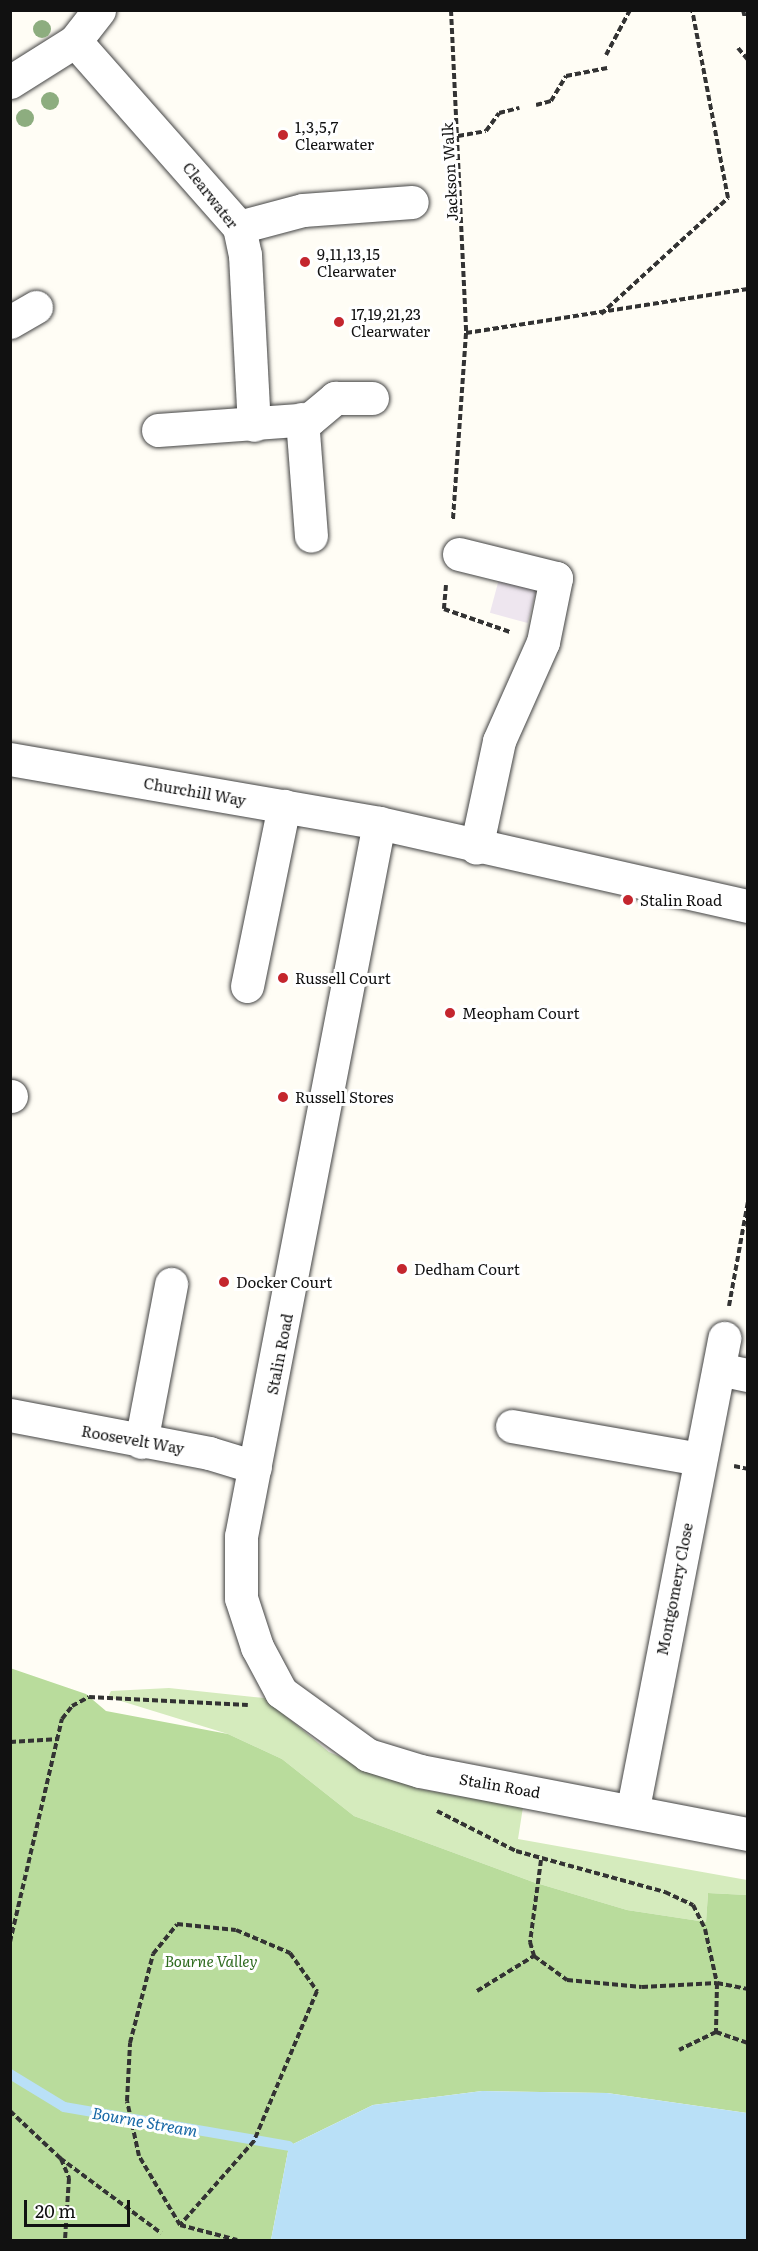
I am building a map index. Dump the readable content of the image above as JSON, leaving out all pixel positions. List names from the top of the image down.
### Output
{
  "streets": {
    "street": [
      "Clearwater",
      "Churchill Way",
      "Stalin Road",
      "Roosevelt Way",
      "Montgomery Close"
    ],
    "path": ["Jackson Walk"]
  },
  "crossings": [
    ["Churchill Way", "Stalin Road"],
    ["Stalin Road", "Roosevelt Way"],
    ["Stalin Road", "Montgomery Close"]
  ],
  "water": ["Bourne Stream"],
  "parks": ["Bourne Valley"],
  "places": [
    "1,3,5,7 Clearwater",
    "9,11,13,15 Clearwater",
    "17,19,21,23 Clearwater",
    "Stalin Road",
    "Russell Court",
    "Meopham Court",
    "Russell Stores",
    "Dedham Court",
    "Docker Court"
  ],
  "scale_bar": "20 m"
}
